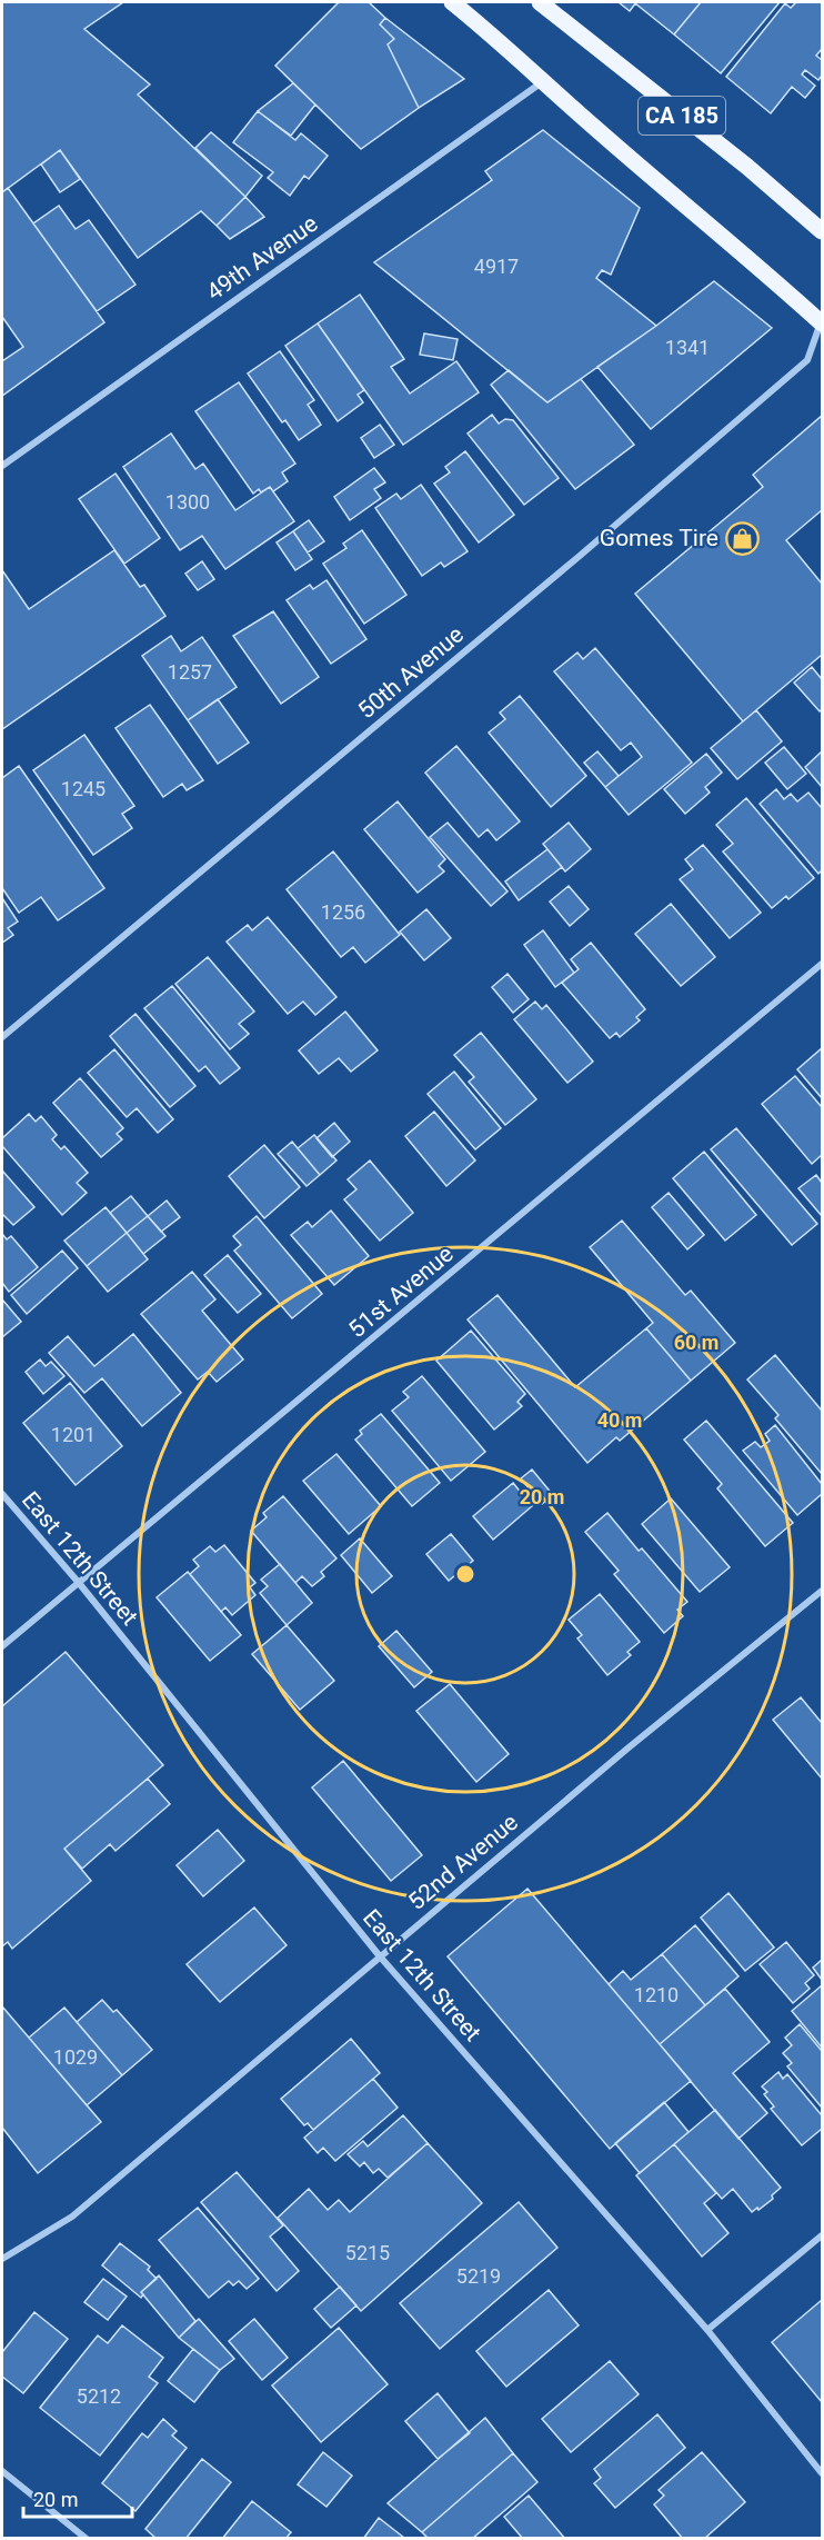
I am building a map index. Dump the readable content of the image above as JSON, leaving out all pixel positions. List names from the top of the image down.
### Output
{
  "streets": {
    "main road": ["CA 185"],
    "street": [
      "49th Avenue",
      "50th Avenue",
      "51st Avenue",
      "East 12th Street",
      "52nd Avenue"
    ]
  },
  "crossings": [
    ["CA 185", "49th Avenue"],
    ["CA 185", "50th Avenue"],
    ["51st Avenue", "East 12th Street"],
    ["East 12th Street", "52nd Avenue"]
  ],
  "places": {
    "shop": ["Gomes Tire"]
  },
  "house_numbers": [
    "4917",
    "1341",
    "1300",
    "1257",
    "1245",
    "1256",
    "1201",
    "1210",
    "1029",
    "5215",
    "5219",
    "5212"
  ],
  "scale_bar": "20 m",
  "rings": ["60 m", "40 m", "20 m"]
}
